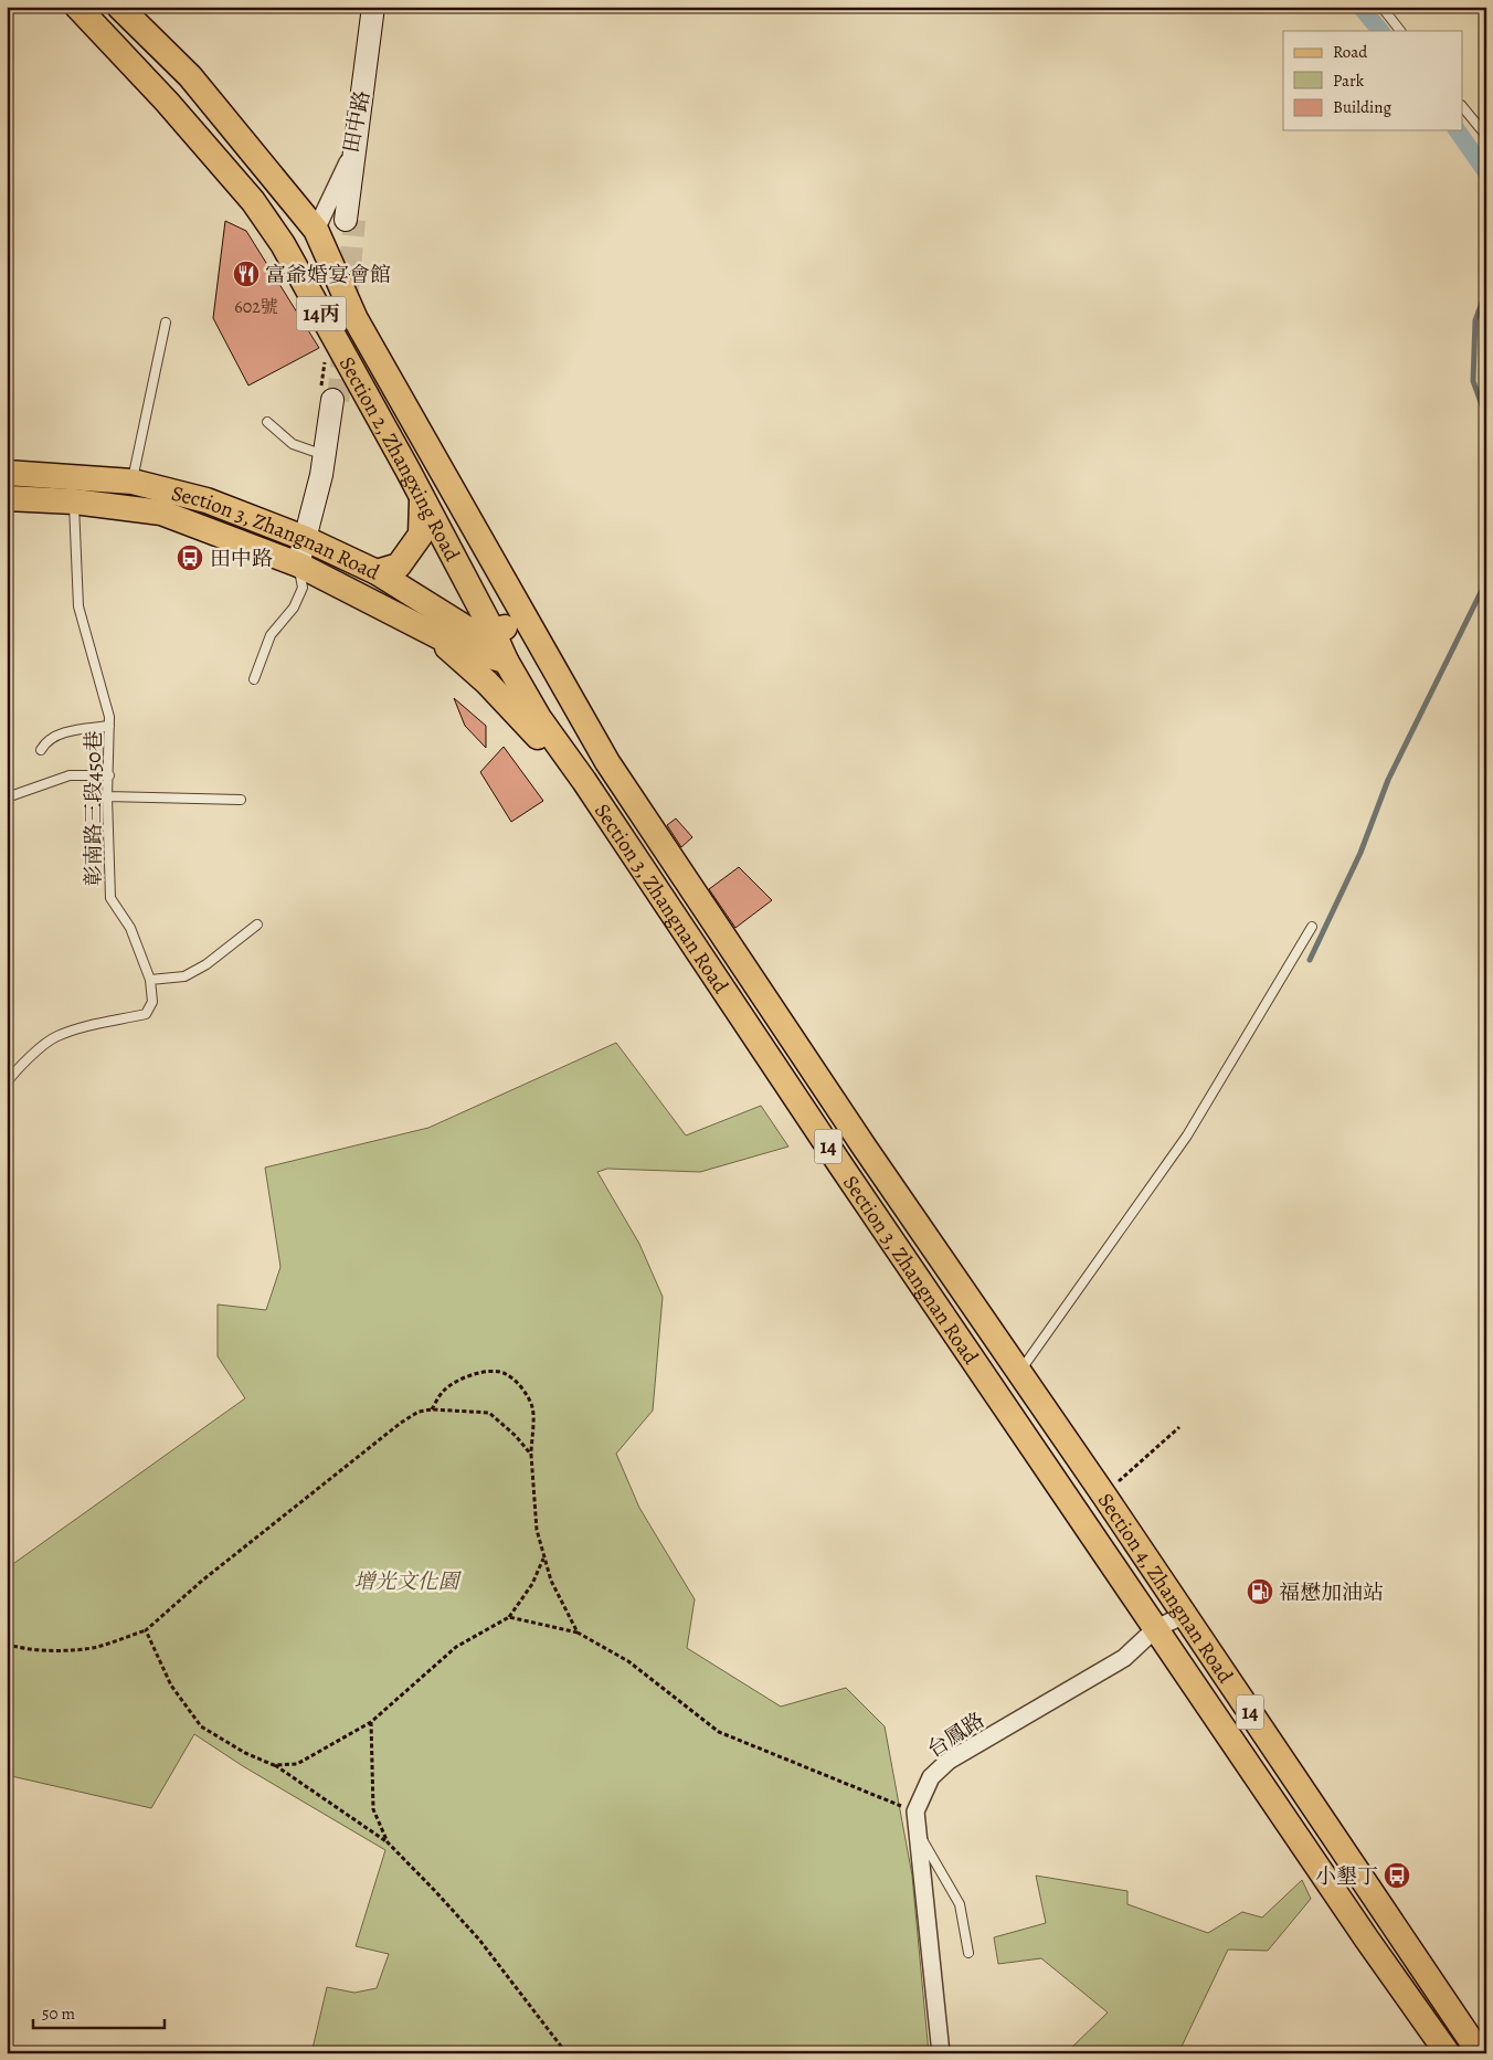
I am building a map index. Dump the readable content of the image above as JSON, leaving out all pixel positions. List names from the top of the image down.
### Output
{
  "streets": {
    "main road": [
      "14丙",
      "Section 2, Zhangxing Road",
      "Section 3, Zhangnan Road",
      "14",
      "Section 4, Zhangnan Road"
    ],
    "street": ["田中路", "台鳳路"],
    "lane": ["彰南路三段450巷"]
  },
  "crossings": [
    ["田中路", "Section 2, Zhangxing Road"],
    ["Section 2, Zhangxing Road", "Section 3, Zhangnan Road"],
    ["Section 3, Zhangnan Road", "彰南路三段450巷"],
    ["Section 3, Zhangnan Road", "Section 4, Zhangnan Road"],
    ["Section 3, Zhangnan Road", "台鳳路"],
    ["Section 4, Zhangnan Road", "台鳳路"]
  ],
  "parks": ["增光文化園"],
  "places": {
    "restaurant": ["富爺婚宴會館"],
    "bus stop": ["田中路", "小墾丁"],
    "fuel station": ["福懋加油站"]
  },
  "house_numbers": ["602號"],
  "legend": ["Road", "Park", "Building"],
  "scale_bar": "50 m"
}
